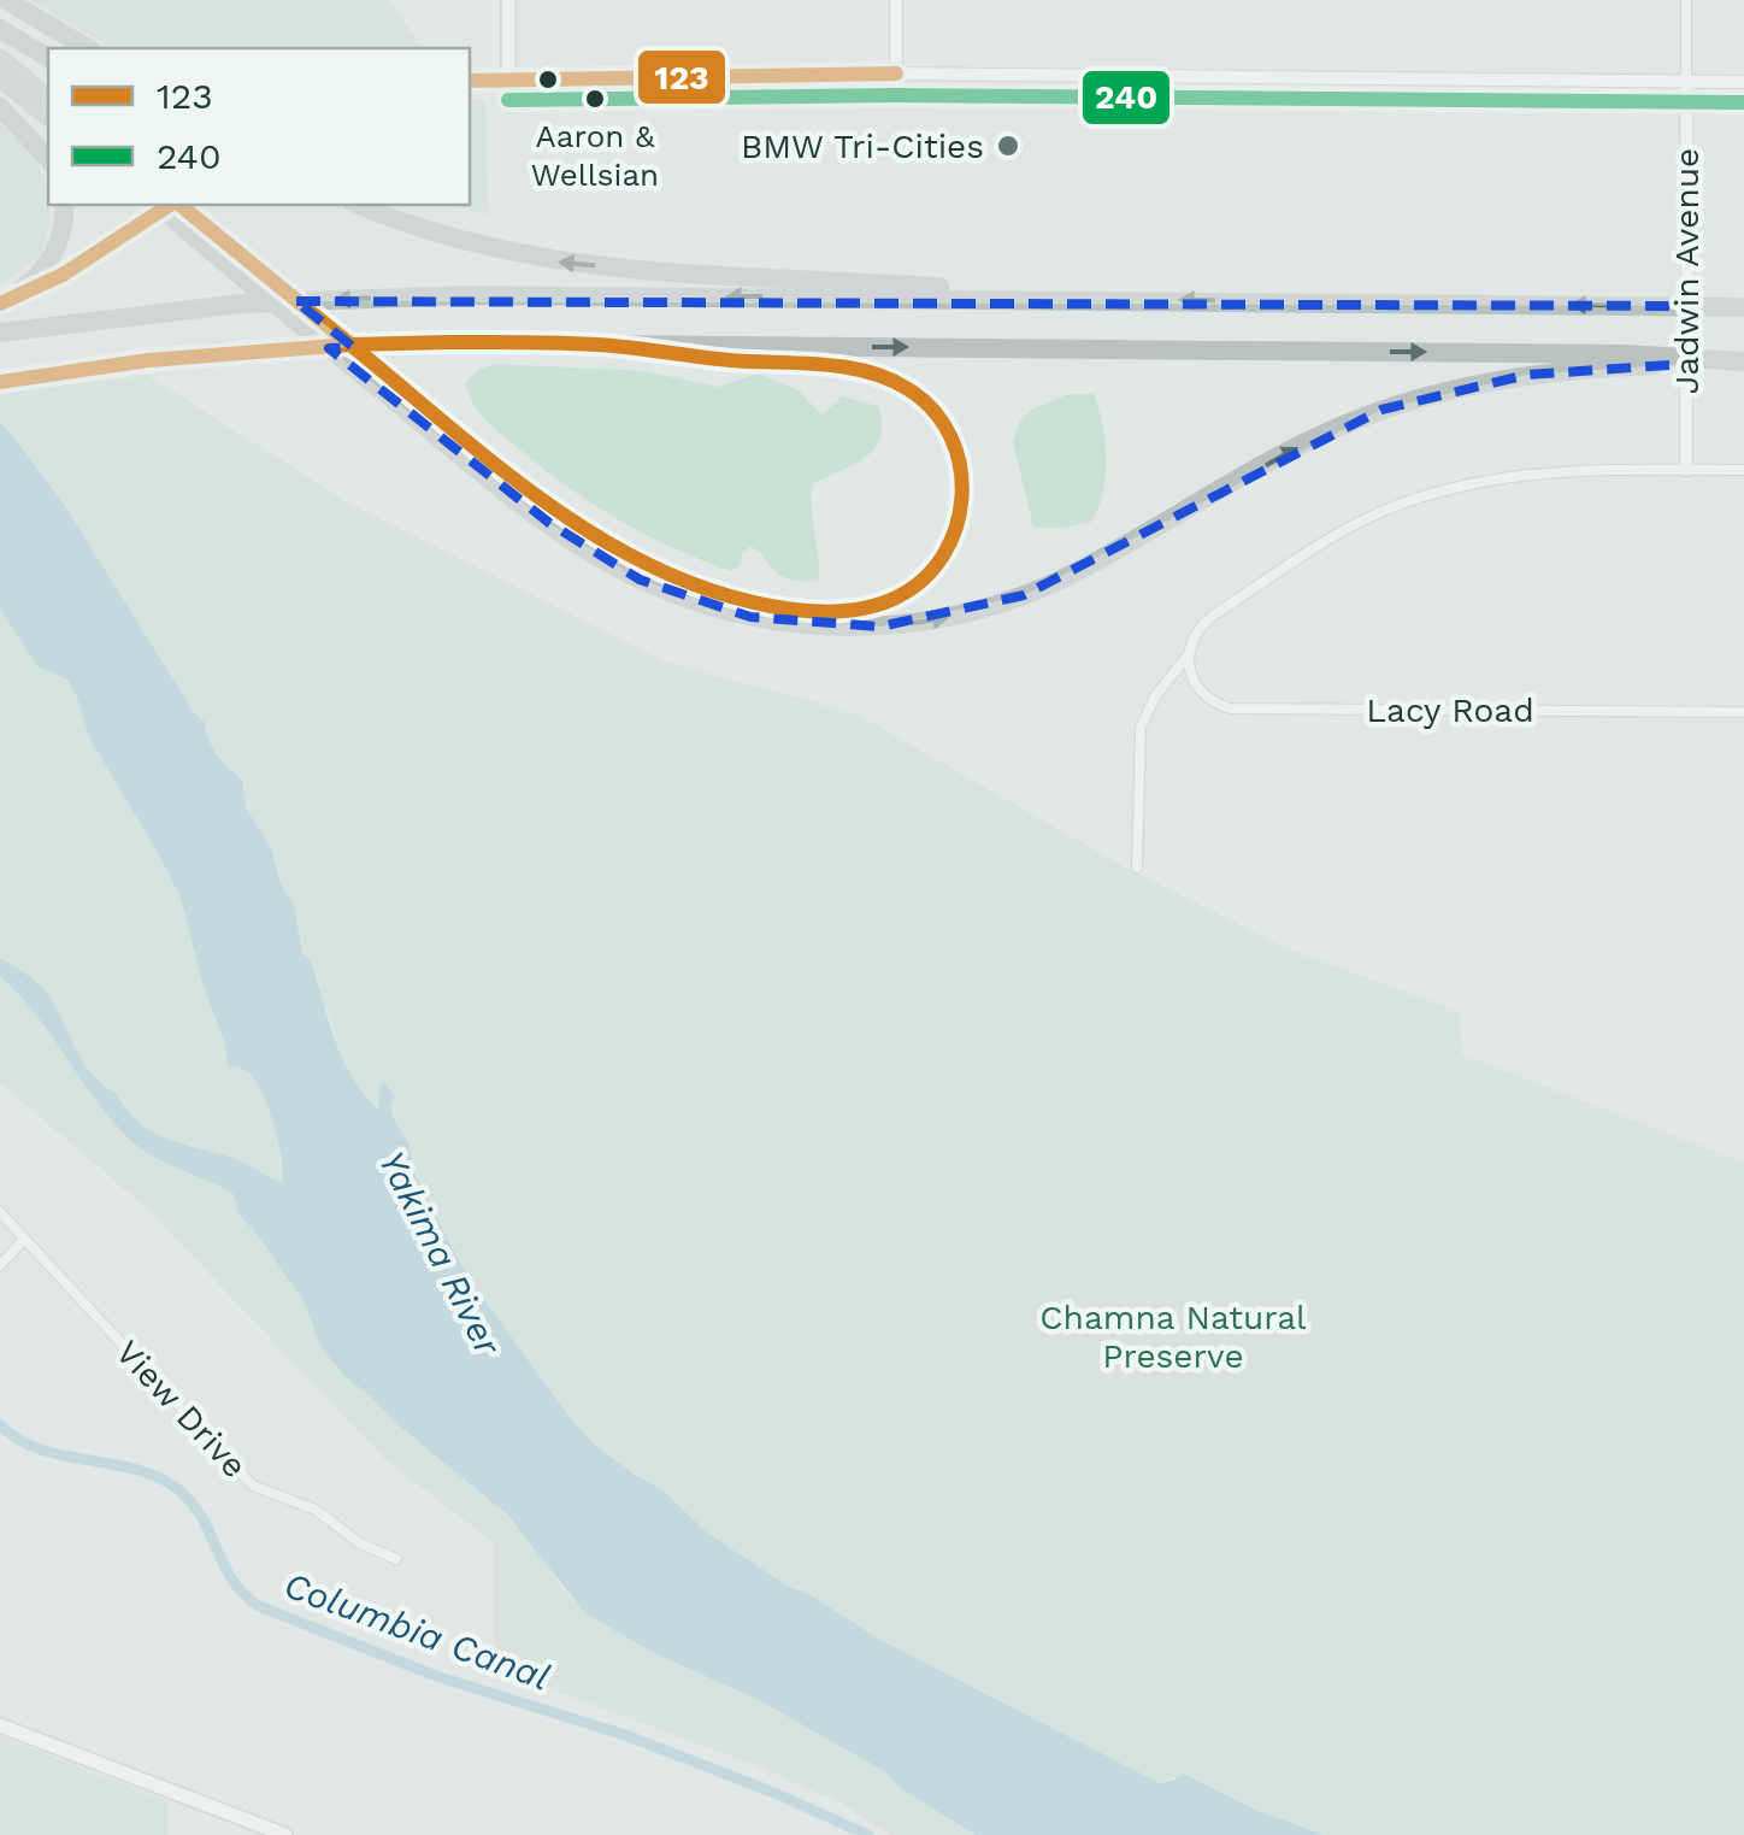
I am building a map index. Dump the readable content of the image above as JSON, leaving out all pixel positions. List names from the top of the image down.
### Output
{
  "streets": {
    "street": ["Jadwin Avenue", "Lacy Road", "View Drive"]
  },
  "water": ["Yakima River", "Columbia Canal"],
  "parks": ["Chamna Natural Preserve"],
  "places": ["Aaron & Wellsian", "BMW Tri-Cities"],
  "lines": ["transit line 123", "transit line 240"],
  "legend": ["123", "240"]
}
